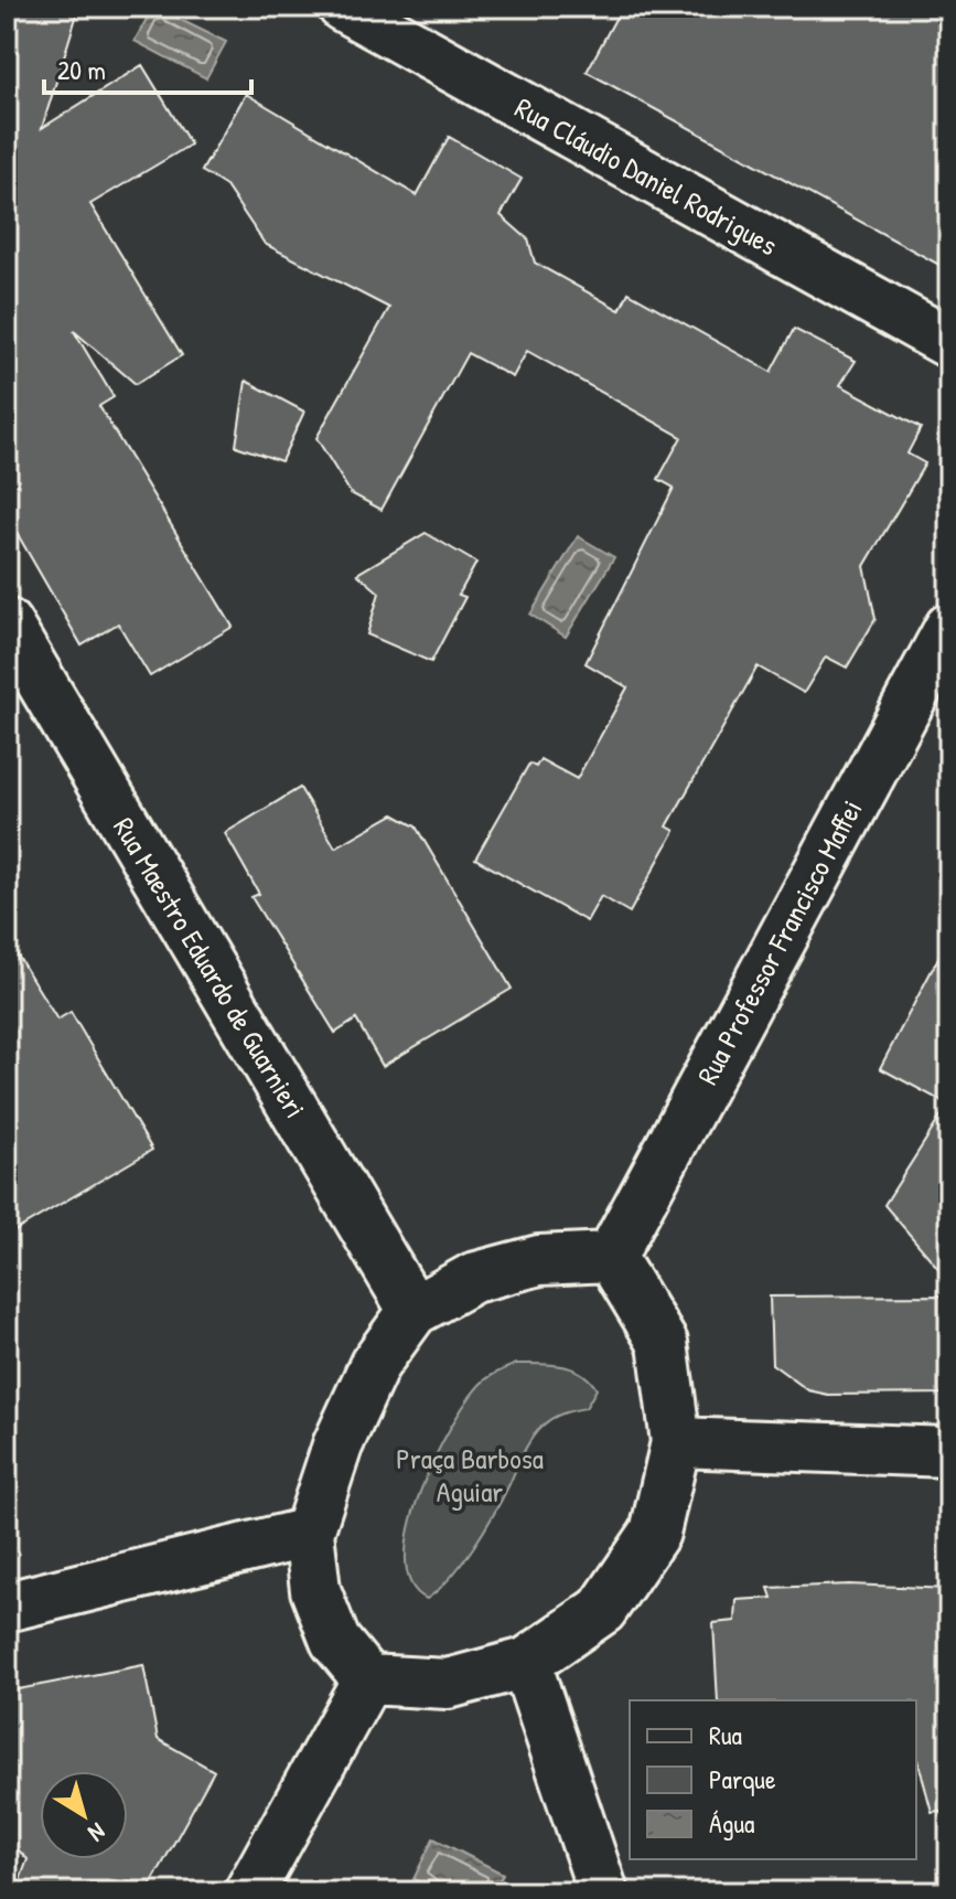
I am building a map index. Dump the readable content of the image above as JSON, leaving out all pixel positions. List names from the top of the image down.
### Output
{
  "streets": {
    "street": ["Rua Cláudio Daniel Rodrigues", "Rua Professor Francisco Maffei", "Rua Maestro Eduardo de Guarnieri"]
  },
  "parks": ["Praça Barbosa Aguiar"],
  "legend": ["Rua", "Parque", "Água"],
  "scale_bar": "20 m",
  "north": "bottom right"
}
